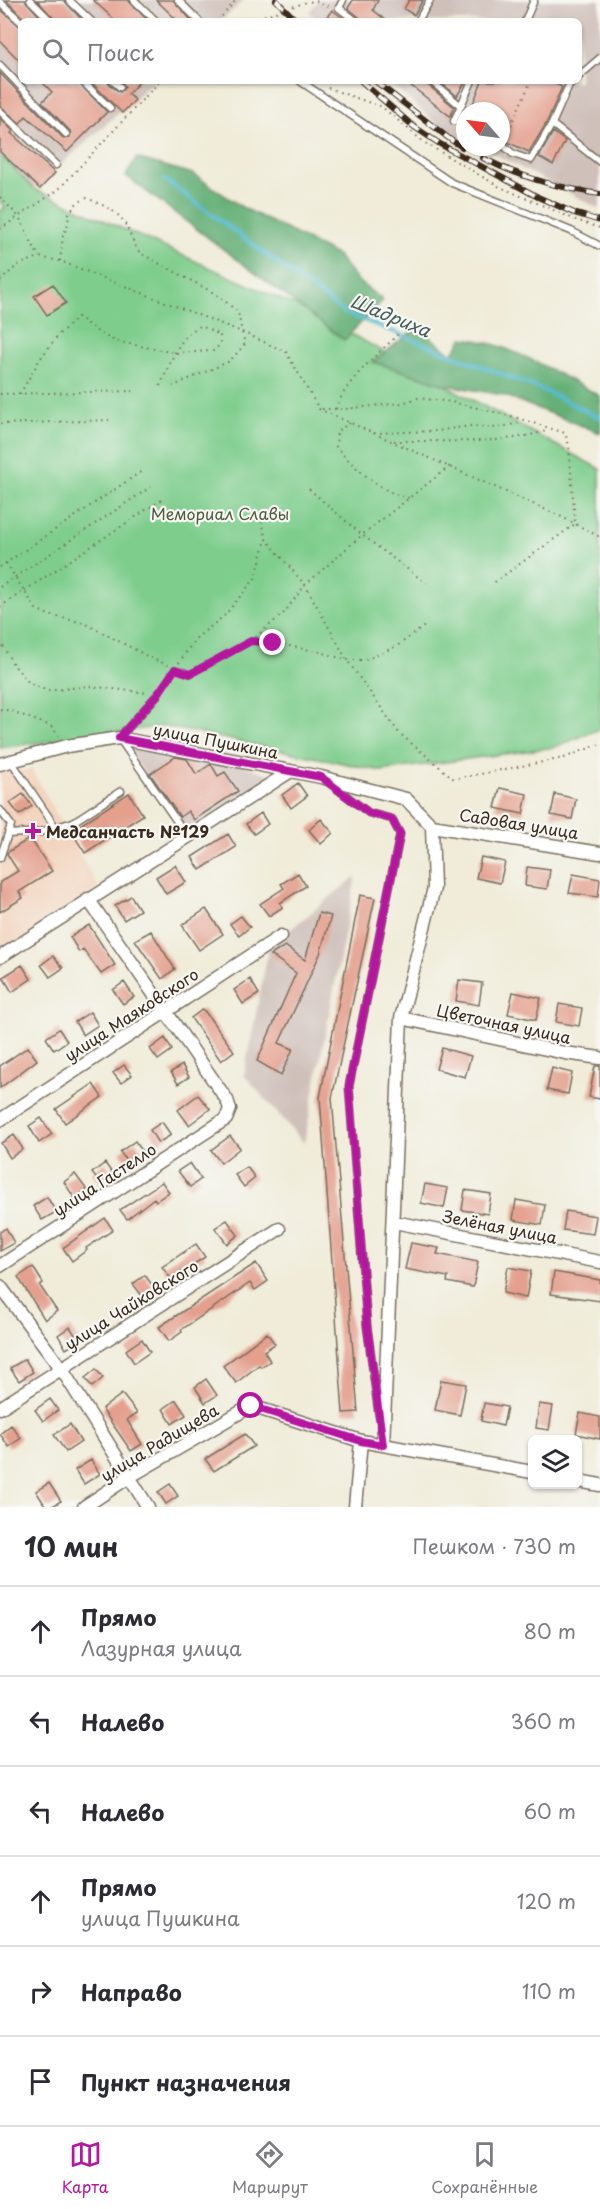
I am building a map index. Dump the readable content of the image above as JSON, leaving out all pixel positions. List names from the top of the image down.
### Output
{
  "streets": {
    "street": [
      "улица Пушкина",
      "Садовая улица",
      "улица Маяковского",
      "Цветочная улица",
      "улица Гастелло",
      "Зелёная улица",
      "улица Чайковского",
      "улица Радищева"
    ]
  },
  "crossings": [
    ["улица Пушкина", "Садовая улица"],
    ["улица Маяковского", "улица Гастелло"]
  ],
  "water": ["Шадриха"],
  "parks": ["Мемориал Славы"],
  "places": {
    "health": ["Медсанчасть №129"]
  },
  "north": "top left",
  "page": {
    "search": "Поиск",
    "heading": ["10 мин", "Пешком · 730 m"],
    "list": [
      ["Прямо", "Лазурная улица", "80 m"],
      ["Налево", "360 m"],
      ["Налево", "60 m"],
      ["Прямо", "улица Пушкина", "120 m"],
      ["Направо", "110 m"],
      "Пункт назначения"
    ],
    "nav": ["Карта", "Маршрут", "Сохранённые"]
  }
}
